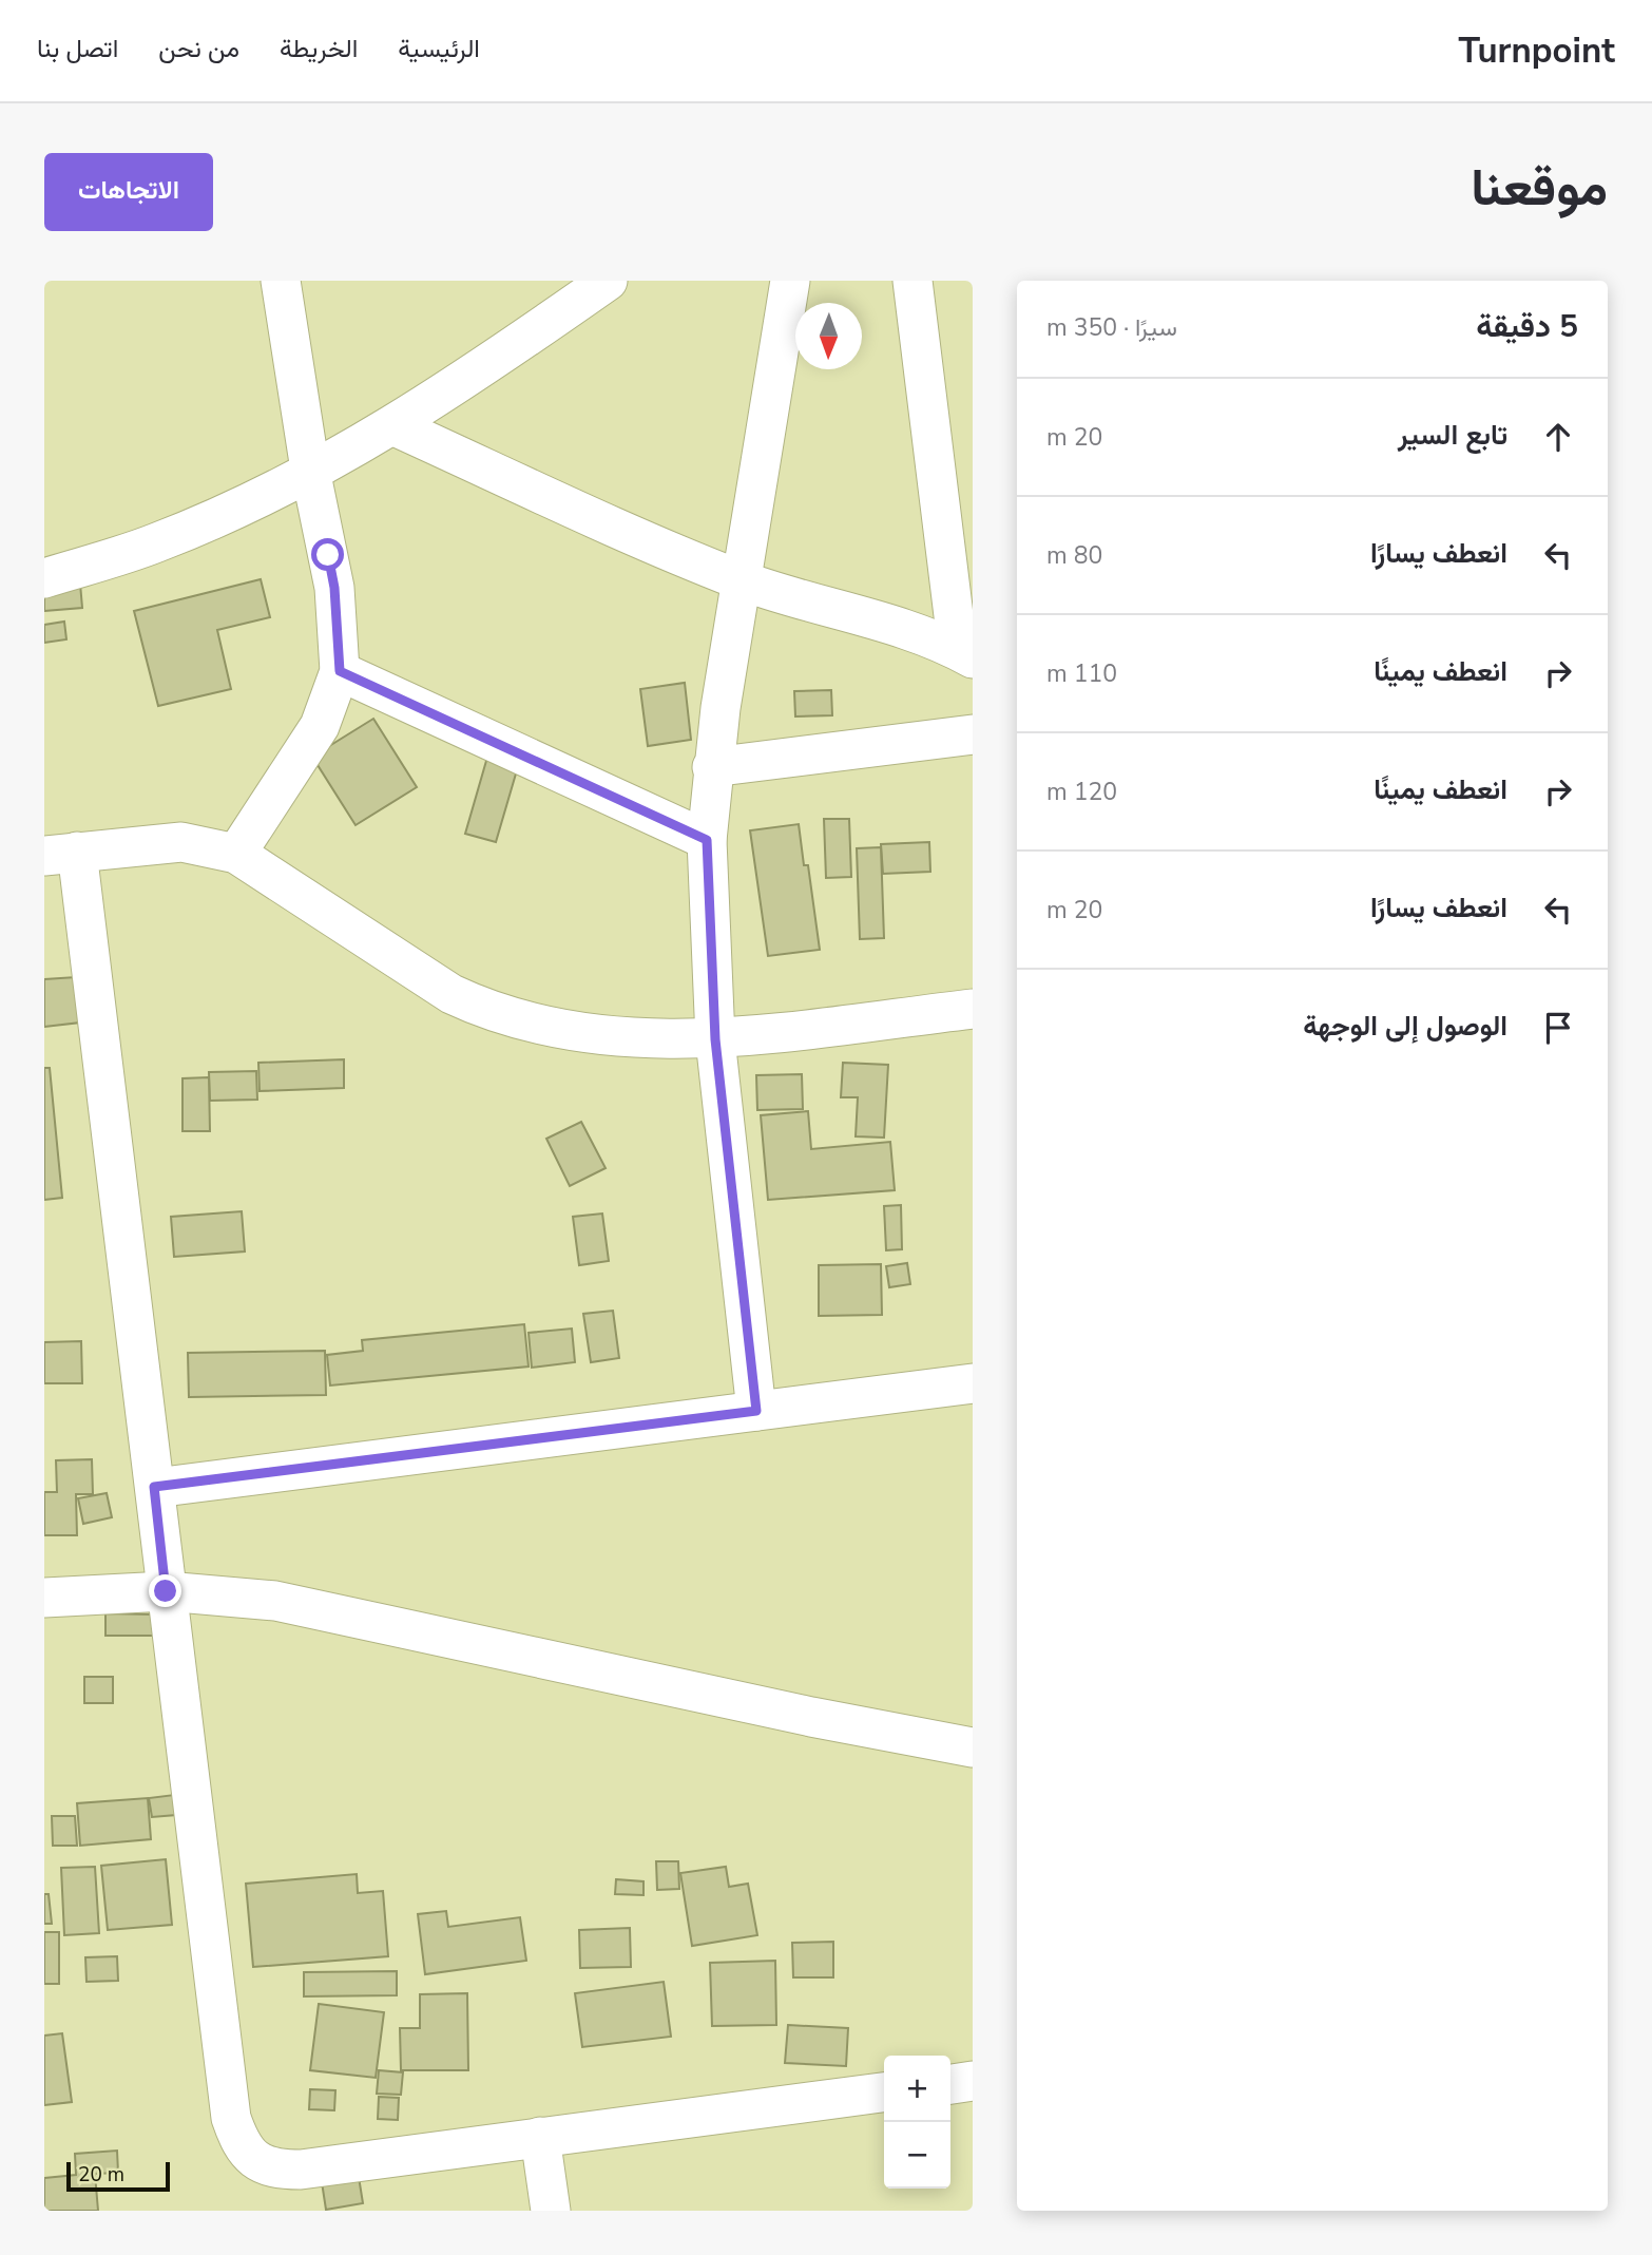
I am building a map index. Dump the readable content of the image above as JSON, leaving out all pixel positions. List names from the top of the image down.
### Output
{
  "scale_bar": "20 m",
  "north": "bottom",
  "page": {
    "header": "Turnpoint",
    "nav": [
      "الرئيسية",
      "الخريطة",
      "من نحن",
      "اتصل بنا"
    ],
    "title": "موقعنا",
    "buttons": "الاتجاهات",
    "heading": ["5 دقيقة", "سيرًا · 350 m"],
    "list": [
      ["تابع السير", "20 m"],
      ["انعطف يسارًا", "80 m"],
      ["انعطف يمينًا", "110 m"],
      ["انعطف يمينًا", "120 m"],
      ["انعطف يسارًا", "20 m"],
      "الوصول إلى الوجهة"
    ],
    "map_buttons": ["+", "−"],
    "scale": "20 m"
  }
}
